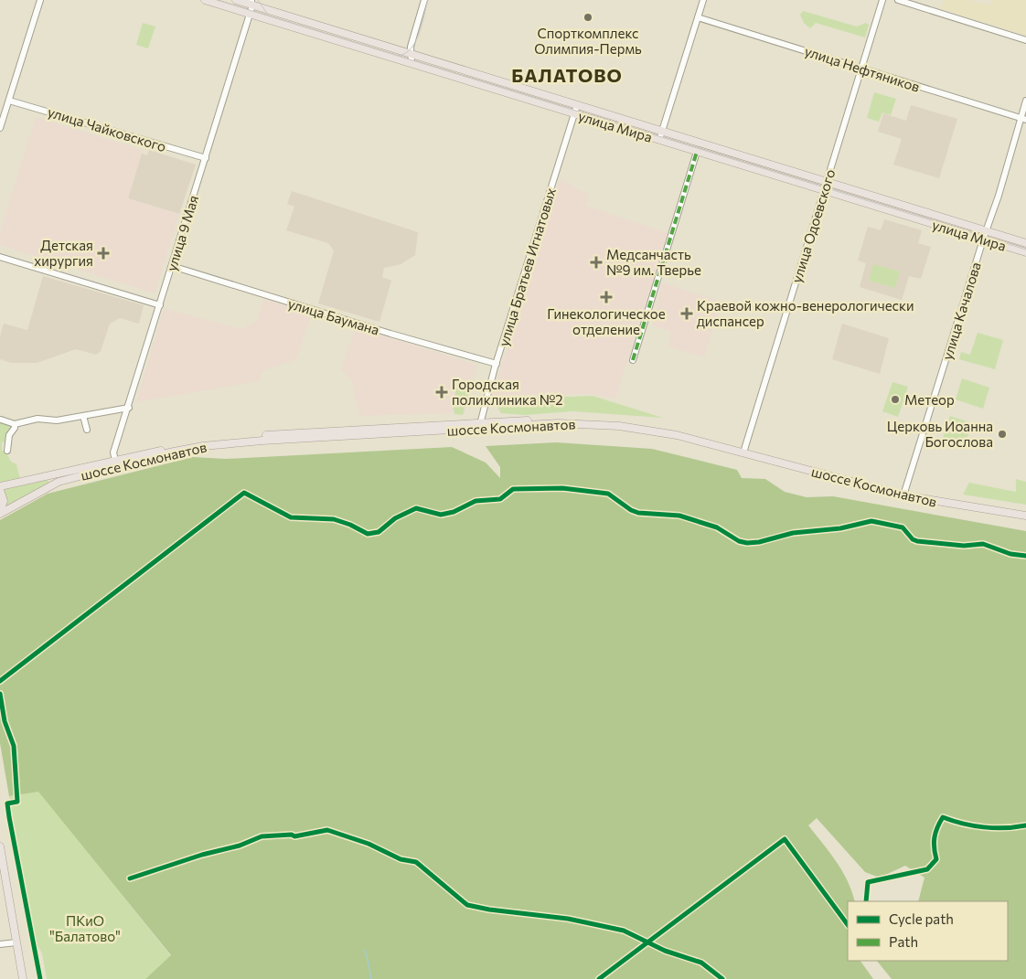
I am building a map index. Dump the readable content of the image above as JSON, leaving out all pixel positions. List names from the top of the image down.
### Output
{
  "streets": {
    "main road": ["улица Мира", "шоссе Космонавтов"],
    "street": [
      "улица Нефтяников",
      "улица Чайковского",
      "улица Одоевского",
      "улица 9 Мая",
      "улица Братьев Игнатовых",
      "улица Качалова",
      "улица Баумана"
    ]
  },
  "crossings": [
    ["улица Нефтяников", "улица Одоевского"],
    ["улица Нефтяников", "улица Качалова"],
    ["улица Мира", "улица Одоевского"],
    ["улица Мира", "улица 9 Мая"],
    ["улица Мира", "улица Братьев Игнатовых"],
    ["улица Мира", "улица Качалова"],
    ["улица Чайковского", "улица 9 Мая"],
    ["улица Одоевского", "шоссе Космонавтов"],
    ["улица 9 Мая", "улица Баумана"],
    ["улица 9 Мая", "шоссе Космонавтов"],
    ["улица Братьев Игнатовых", "улица Баумана"],
    ["улица Братьев Игнатовых", "шоссе Космонавтов"],
    ["улица Качалова", "шоссе Космонавтов"]
  ],
  "districts": ["БАЛАТОВО"],
  "parks": ["ПКиО \"Балатово\""],
  "places": {
    "other": ["Спорткомплекс Олимпия-Пермь", "Метеор", "Церковь Иоанна Богослова"],
    "health": [
      "Детская хирургия",
      "Медсанчасть №9 им. Тверье",
      "Гинекологическое отделение",
      "Краевой кожно-венерологически диспансер",
      "Городская поликлиника №2"
    ]
  },
  "legend": ["Cycle path", "Path"]
}
